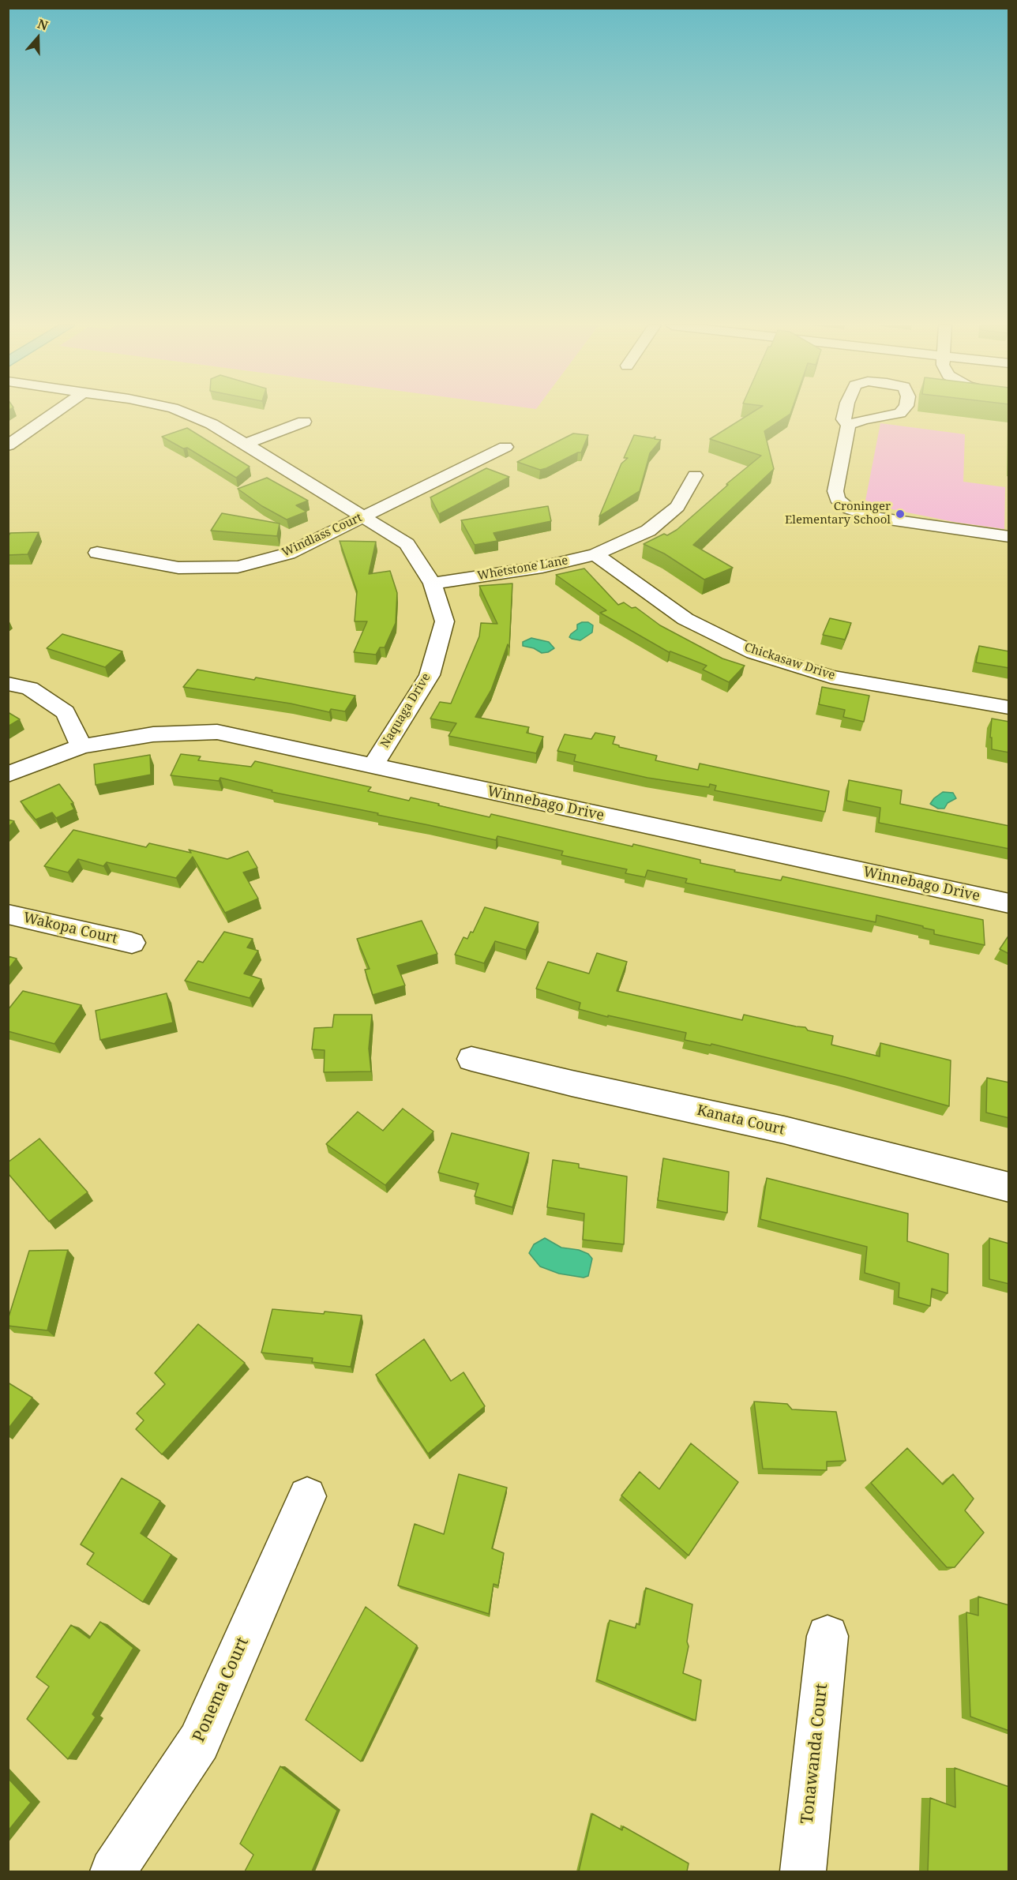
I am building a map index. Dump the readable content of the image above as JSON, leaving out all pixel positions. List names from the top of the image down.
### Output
{
  "streets": {
    "street": [
      "Windlass Court",
      "Whetstone Lane",
      "Chickasaw Drive",
      "Naquaga Drive",
      "Winnebago Drive",
      "Wakopa Court",
      "Kanata Court",
      "Ponema Court",
      "Tonawanda Court"
    ]
  },
  "crossings": [
    ["Windlass Court", "Naquaga Drive"],
    ["Whetstone Lane", "Chickasaw Drive"],
    ["Whetstone Lane", "Naquaga Drive"],
    ["Naquaga Drive", "Winnebago Drive"]
  ],
  "places": ["Croninger Elementary School"],
  "north": "top"
}
